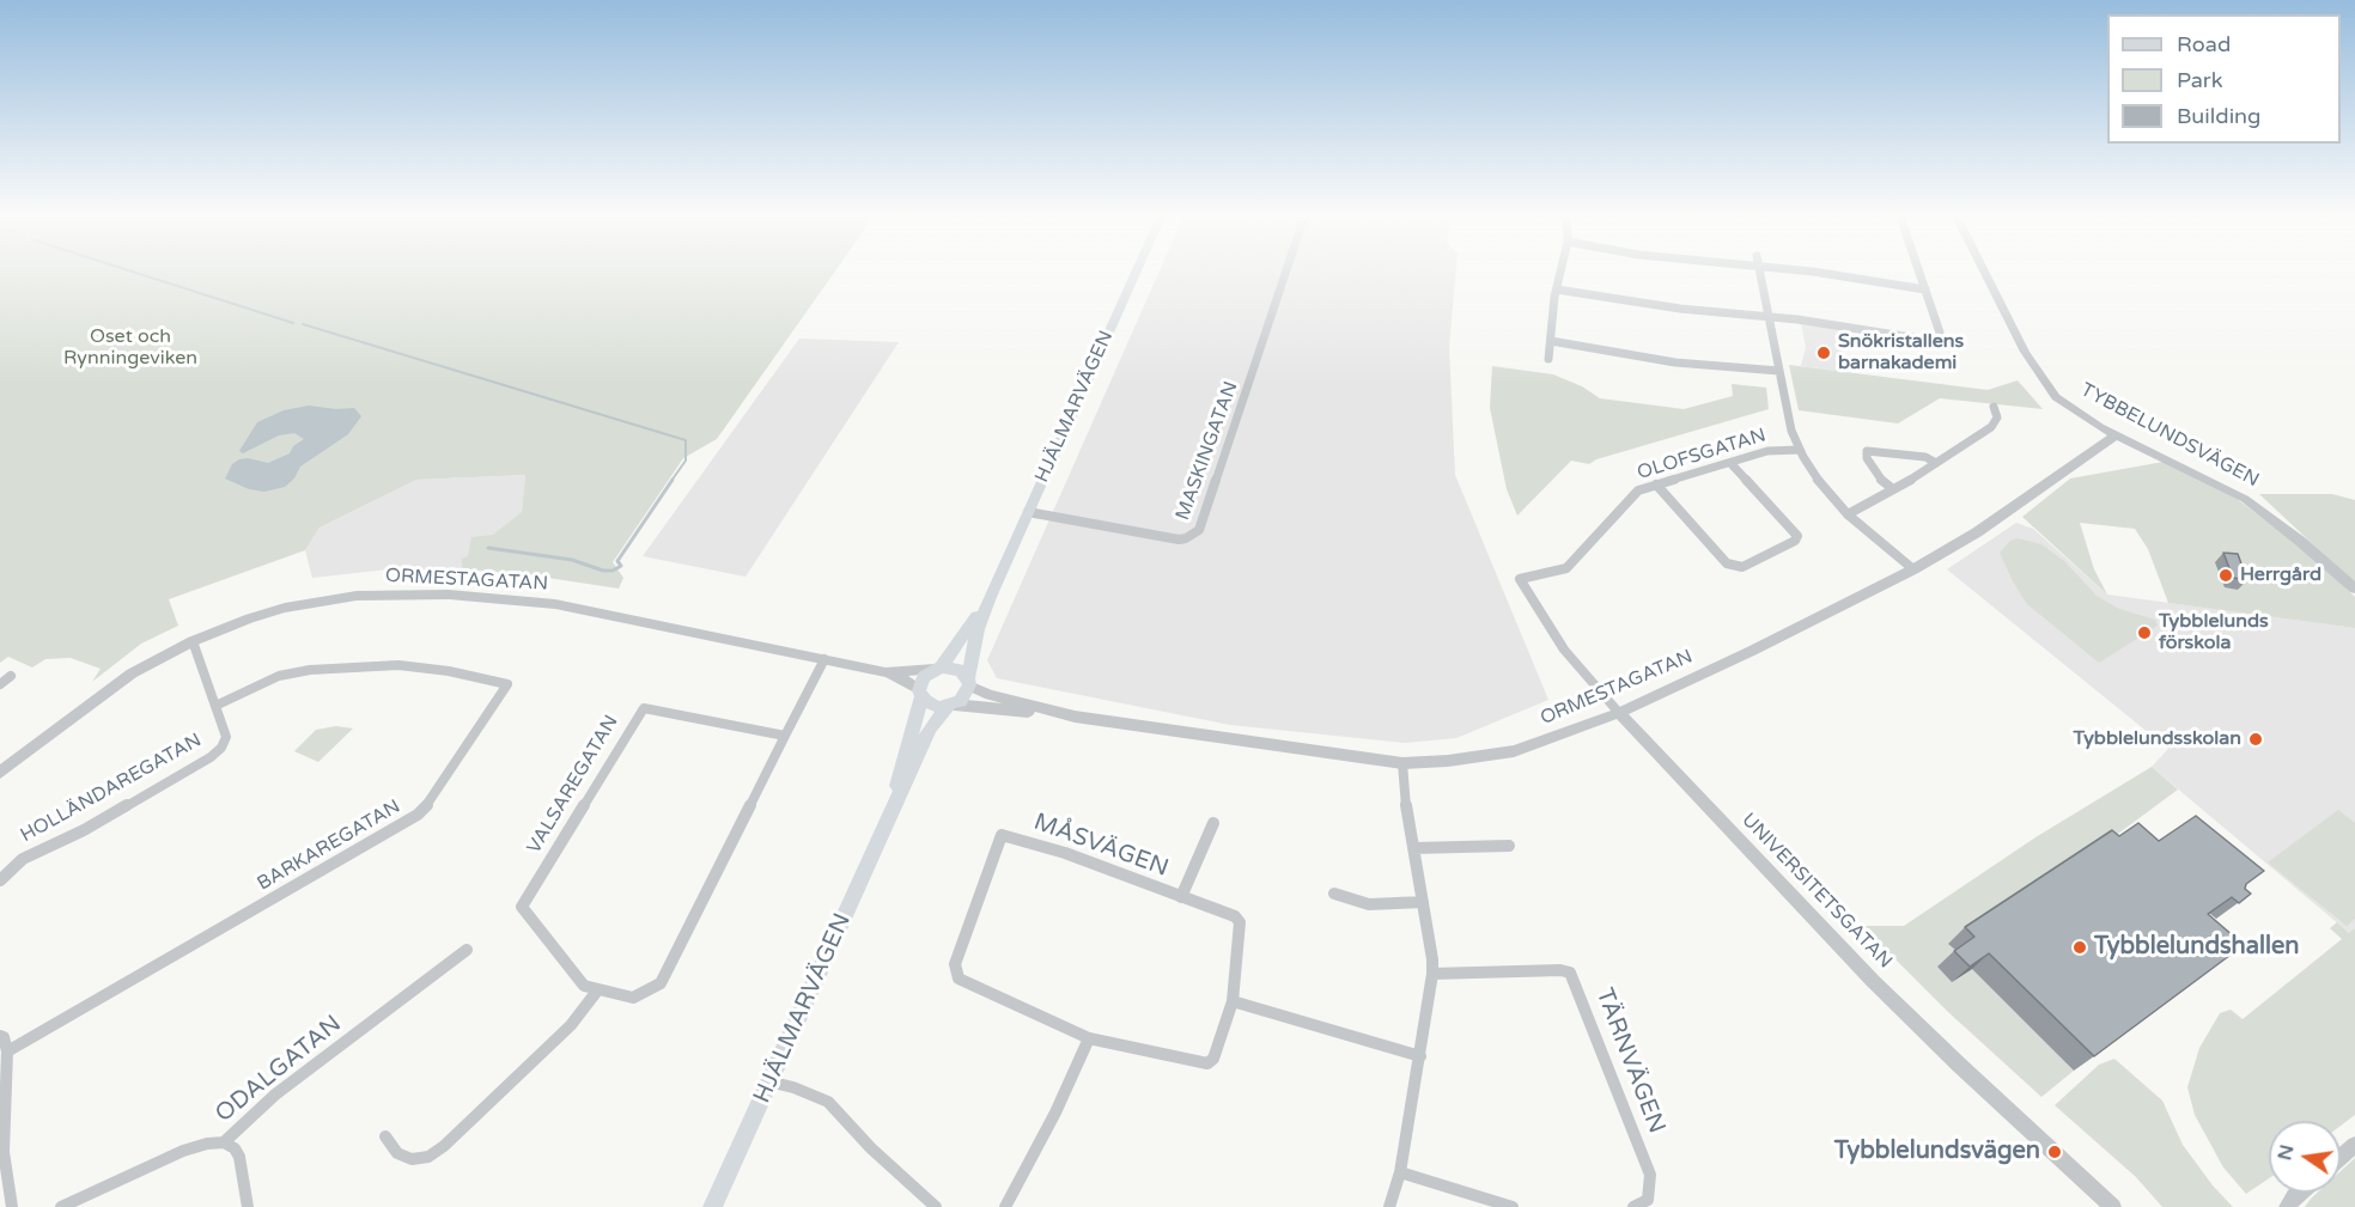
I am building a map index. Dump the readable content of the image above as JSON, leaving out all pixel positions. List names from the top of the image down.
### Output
{
  "streets": {
    "main road": ["HJÄLMARVÄGEN"],
    "street": [
      "TYBBELUNDSVÄGEN",
      "MASKINGATAN",
      "OLOFSGATAN",
      "ORMESTAGATAN",
      "VALSAREGATAN",
      "HOLLÄNDAREGATAN",
      "BARKAREGATAN",
      "MÅSVÄGEN",
      "UNIVERSITETSGATAN",
      "TÄRNVÄGEN",
      "ODALGATAN"
    ]
  },
  "crossings": [
    ["HJÄLMARVÄGEN", "MASKINGATAN"],
    ["HJÄLMARVÄGEN", "ORMESTAGATAN"],
    ["TYBBELUNDSVÄGEN", "ORMESTAGATAN"],
    ["OLOFSGATAN", "UNIVERSITETSGATAN"],
    ["ORMESTAGATAN", "VALSAREGATAN"],
    ["ORMESTAGATAN", "HOLLÄNDAREGATAN"],
    ["ORMESTAGATAN", "UNIVERSITETSGATAN"],
    ["HOLLÄNDAREGATAN", "BARKAREGATAN"]
  ],
  "parks": ["Oset och Rynningeviken"],
  "places": [
    "Snökristallens barnakademi",
    "Herrgård",
    "Tybblelunds förskola",
    "Tybblelundsskolan",
    "Tybblelundshallen",
    "Tybblelundsvägen"
  ],
  "legend": ["Road", "Park", "Building"],
  "north": "left"
}
